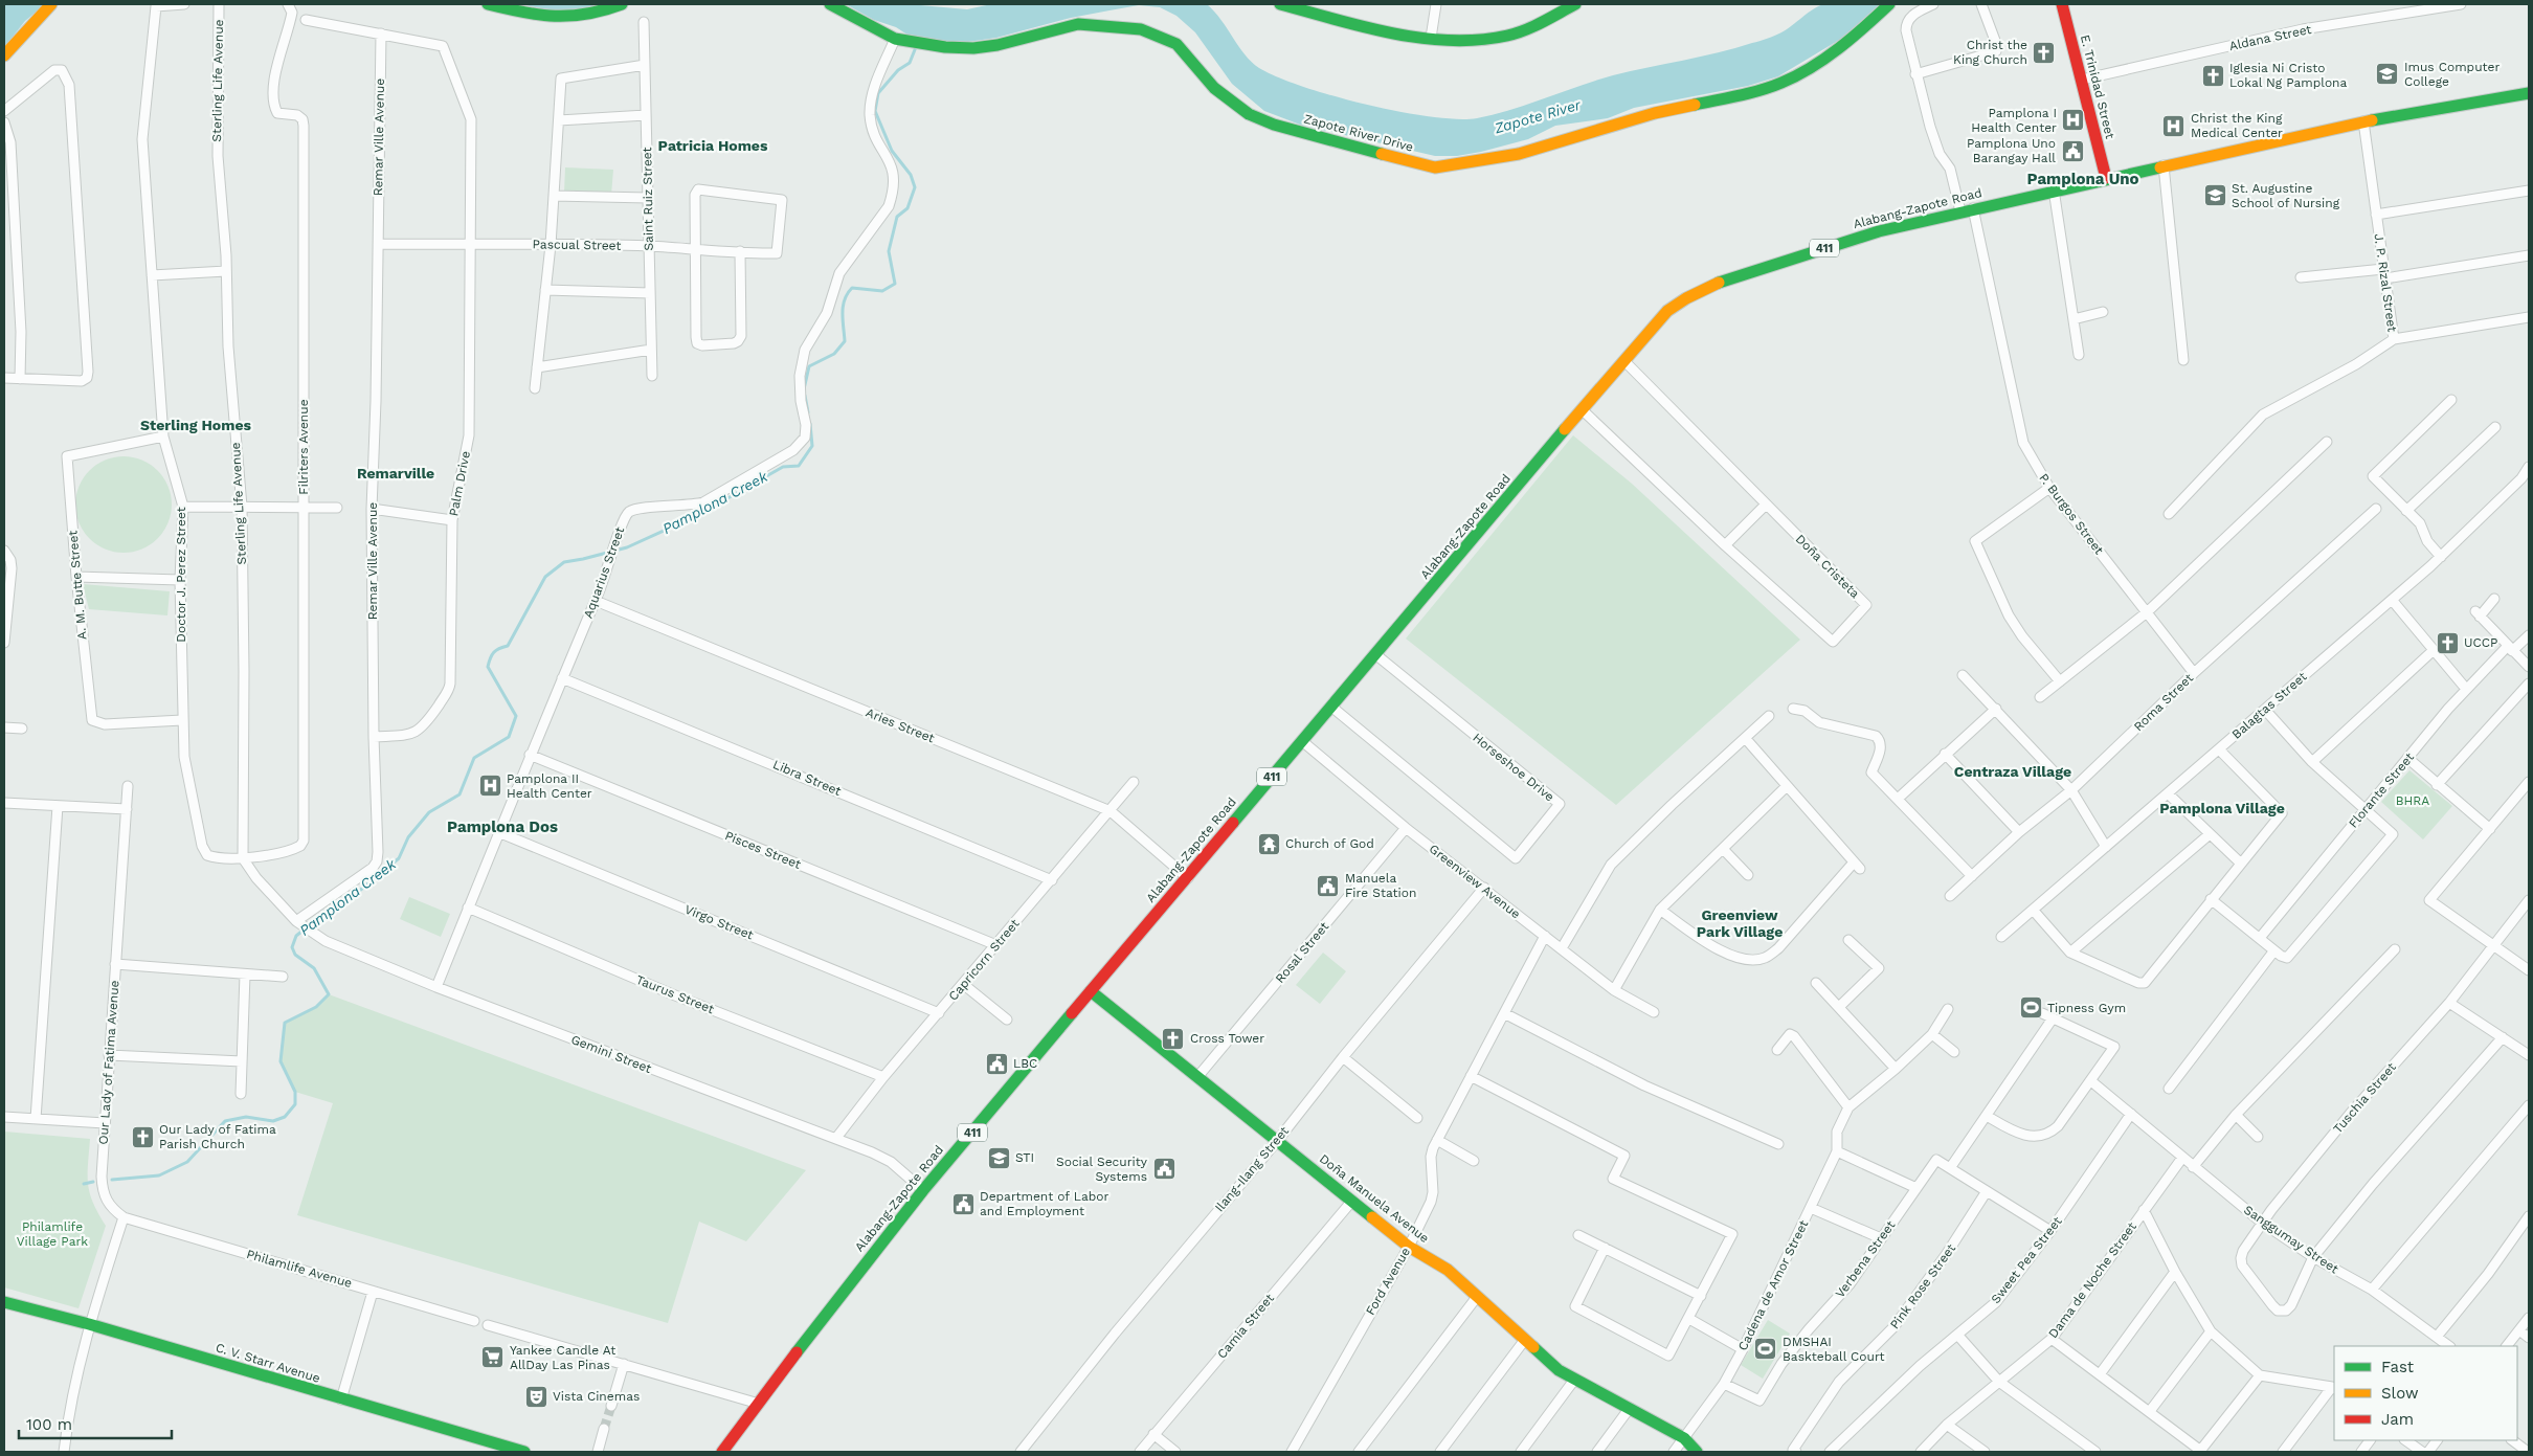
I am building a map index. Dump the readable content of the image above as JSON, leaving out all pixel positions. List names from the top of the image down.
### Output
{
  "streets": {
    "main road": [
      "E. Trinidad Street",
      "Zapote River Drive",
      "Alabang-Zapote Road",
      "411",
      "Doña Manuela Avenue",
      "C. V. Starr Avenue"
    ],
    "street": [
      "Aldana Street",
      "Sterling Life Avenue",
      "Remar Ville Avenue",
      "Saint Ruiz Street",
      "Pascual Street",
      "J. P. Rizal Street",
      "Filriters Avenue",
      "Palm Drive",
      "P. Burgos Street",
      "Doña Cristeta",
      "Aquarius Street",
      "Doctor J. Perez Street",
      "A. M. Butte Street",
      "Roma Street",
      "Balagtas Street",
      "Aries Street",
      "Horseshoe Drive",
      "Libra Street",
      "Florante Street",
      "Pisces Street",
      "Greenview Avenue",
      "Virgo Street",
      "Rosal Street",
      "Capricorn Street",
      "Taurus Street",
      "Gemini Street",
      "Our Lady of Fatima Avenue",
      "Tuschia Street",
      "Ilang-Ilang Street",
      "Sanggumay Street",
      "Verbena Street",
      "Sweet Pea Street",
      "Philamlife Avenue",
      "Dama de Noche Street",
      "Ford Avenue",
      "Cadena de Amor Street",
      "Pink Rose Street",
      "Camia Street"
    ]
  },
  "crossings": [
    ["Aldana Street", "E. Trinidad Street"],
    ["Sterling Life Avenue", "Filriters Avenue"],
    ["Sterling Life Avenue", "Doctor J. Perez Street"],
    ["E. Trinidad Street", "Alabang-Zapote Road"],
    ["Zapote River Drive", "Aquarius Street"],
    ["Remar Ville Avenue", "Pascual Street"],
    ["Remar Ville Avenue", "Palm Drive"],
    ["Remar Ville Avenue", "Gemini Street"],
    ["Saint Ruiz Street", "Pascual Street"],
    ["Alabang-Zapote Road", "J. P. Rizal Street"],
    ["Alabang-Zapote Road", "P. Burgos Street"],
    ["Alabang-Zapote Road", "Doña Cristeta"],
    ["Alabang-Zapote Road", "Aries Street"],
    ["Alabang-Zapote Road", "Horseshoe Drive"],
    ["Alabang-Zapote Road", "Greenview Avenue"],
    ["Alabang-Zapote Road", "Gemini Street"],
    ["Alabang-Zapote Road", "Doña Manuela Avenue"],
    ["Pascual Street", "Palm Drive"],
    ["Filriters Avenue", "Doctor J. Perez Street"],
    ["P. Burgos Street", "Roma Street"],
    ["Aquarius Street", "Aries Street"],
    ["Aquarius Street", "Libra Street"],
    ["Aquarius Street", "Pisces Street"],
    ["Aquarius Street", "Virgo Street"],
    ["Aquarius Street", "Taurus Street"],
    ["Aquarius Street", "Gemini Street"],
    ["Doctor J. Perez Street", "A. M. Butte Street"],
    ["Aries Street", "Capricorn Street"],
    ["Libra Street", "Capricorn Street"],
    ["Pisces Street", "Capricorn Street"],
    ["Greenview Avenue", "Rosal Street"],
    ["Greenview Avenue", "Ilang-Ilang Street"],
    ["Greenview Avenue", "Ford Avenue"],
    ["Virgo Street", "Capricorn Street"],
    ["Rosal Street", "Doña Manuela Avenue"],
    ["Capricorn Street", "Taurus Street"],
    ["Capricorn Street", "Gemini Street"],
    ["Our Lady of Fatima Avenue", "Philamlife Avenue"],
    ["Tuschia Street", "Sanggumay Street"],
    ["Ilang-Ilang Street", "Doña Manuela Avenue"],
    ["Doña Manuela Avenue", "Ford Avenue"],
    ["Doña Manuela Avenue", "Cadena de Amor Street"],
    ["Doña Manuela Avenue", "Camia Street"],
    ["Sanggumay Street", "Sweet Pea Street"],
    ["Sanggumay Street", "Dama de Noche Street"],
    ["Verbena Street", "Cadena de Amor Street"]
  ],
  "districts": [
    "Patricia Homes",
    "Pamplona Uno",
    "Sterling Homes",
    "Remarville",
    "Centraza Village",
    "Pamplona Village",
    "Pamplona Dos",
    "Greenview Park Village"
  ],
  "water": ["Zapote River", "Pamplona Creek"],
  "parks": ["BHRA", "Philamlife Village Park"],
  "places": {
    "church": [
      "Christ the King Church",
      "Iglesia Ni Cristo Lokal Ng Pamplona",
      "UCCP",
      "Cross Tower",
      "Our Lady of Fatima Parish Church"
    ],
    "school or university": ["Imus Computer College", "St. Augustine School of Nursing", "STI"],
    "hospital": ["Pamplona I Health Center", "Christ the King Medical Center", "Pamplona II Health Center"],
    "public building": [
      "Pamplona Uno Barangay Hall",
      "Manuela Fire Station",
      "LBC",
      "Social Security Systems",
      "Department of Labor and Employment"
    ],
    "temple": ["Church of God"],
    "sports": ["Tipness Gym", "DMSHAI Baskteball Court"],
    "supermarket": ["Yankee Candle At AllDay Las Pinas"],
    "theatre": ["Vista Cinemas"]
  },
  "legend": ["Fast", "Slow", "Jam"],
  "scale_bar": "100 m"
}
